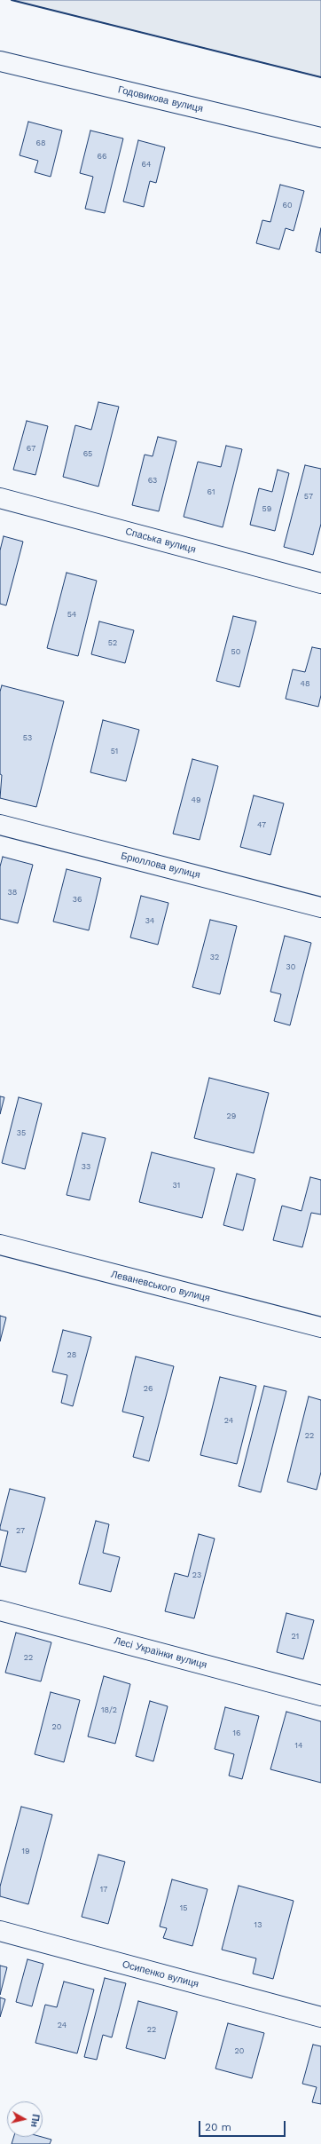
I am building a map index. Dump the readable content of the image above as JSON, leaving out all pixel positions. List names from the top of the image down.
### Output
{
  "streets": {
    "street": [
      "Годовикова вулиця",
      "Спаська вулиця",
      "Брюллова вулиця",
      "Леваневського вулиця",
      "Лесі Українки вулиця",
      "Осипенко вулиця"
    ]
  },
  "house_numbers": [
    "68",
    "66",
    "64",
    "60",
    "67",
    "65",
    "63",
    "61",
    "57",
    "59",
    "54",
    "52",
    "50",
    "48",
    "53",
    "51",
    "49",
    "47",
    "38",
    "36",
    "34",
    "32",
    "30",
    "29",
    "35",
    "33",
    "31",
    "28",
    "26",
    "24",
    "22",
    "27",
    "23",
    "21",
    "22",
    "18/2",
    "20",
    "16",
    "14",
    "19",
    "17",
    "15",
    "13",
    "24",
    "22",
    "20"
  ],
  "scale_bar": "20 m",
  "north": "right"
}
